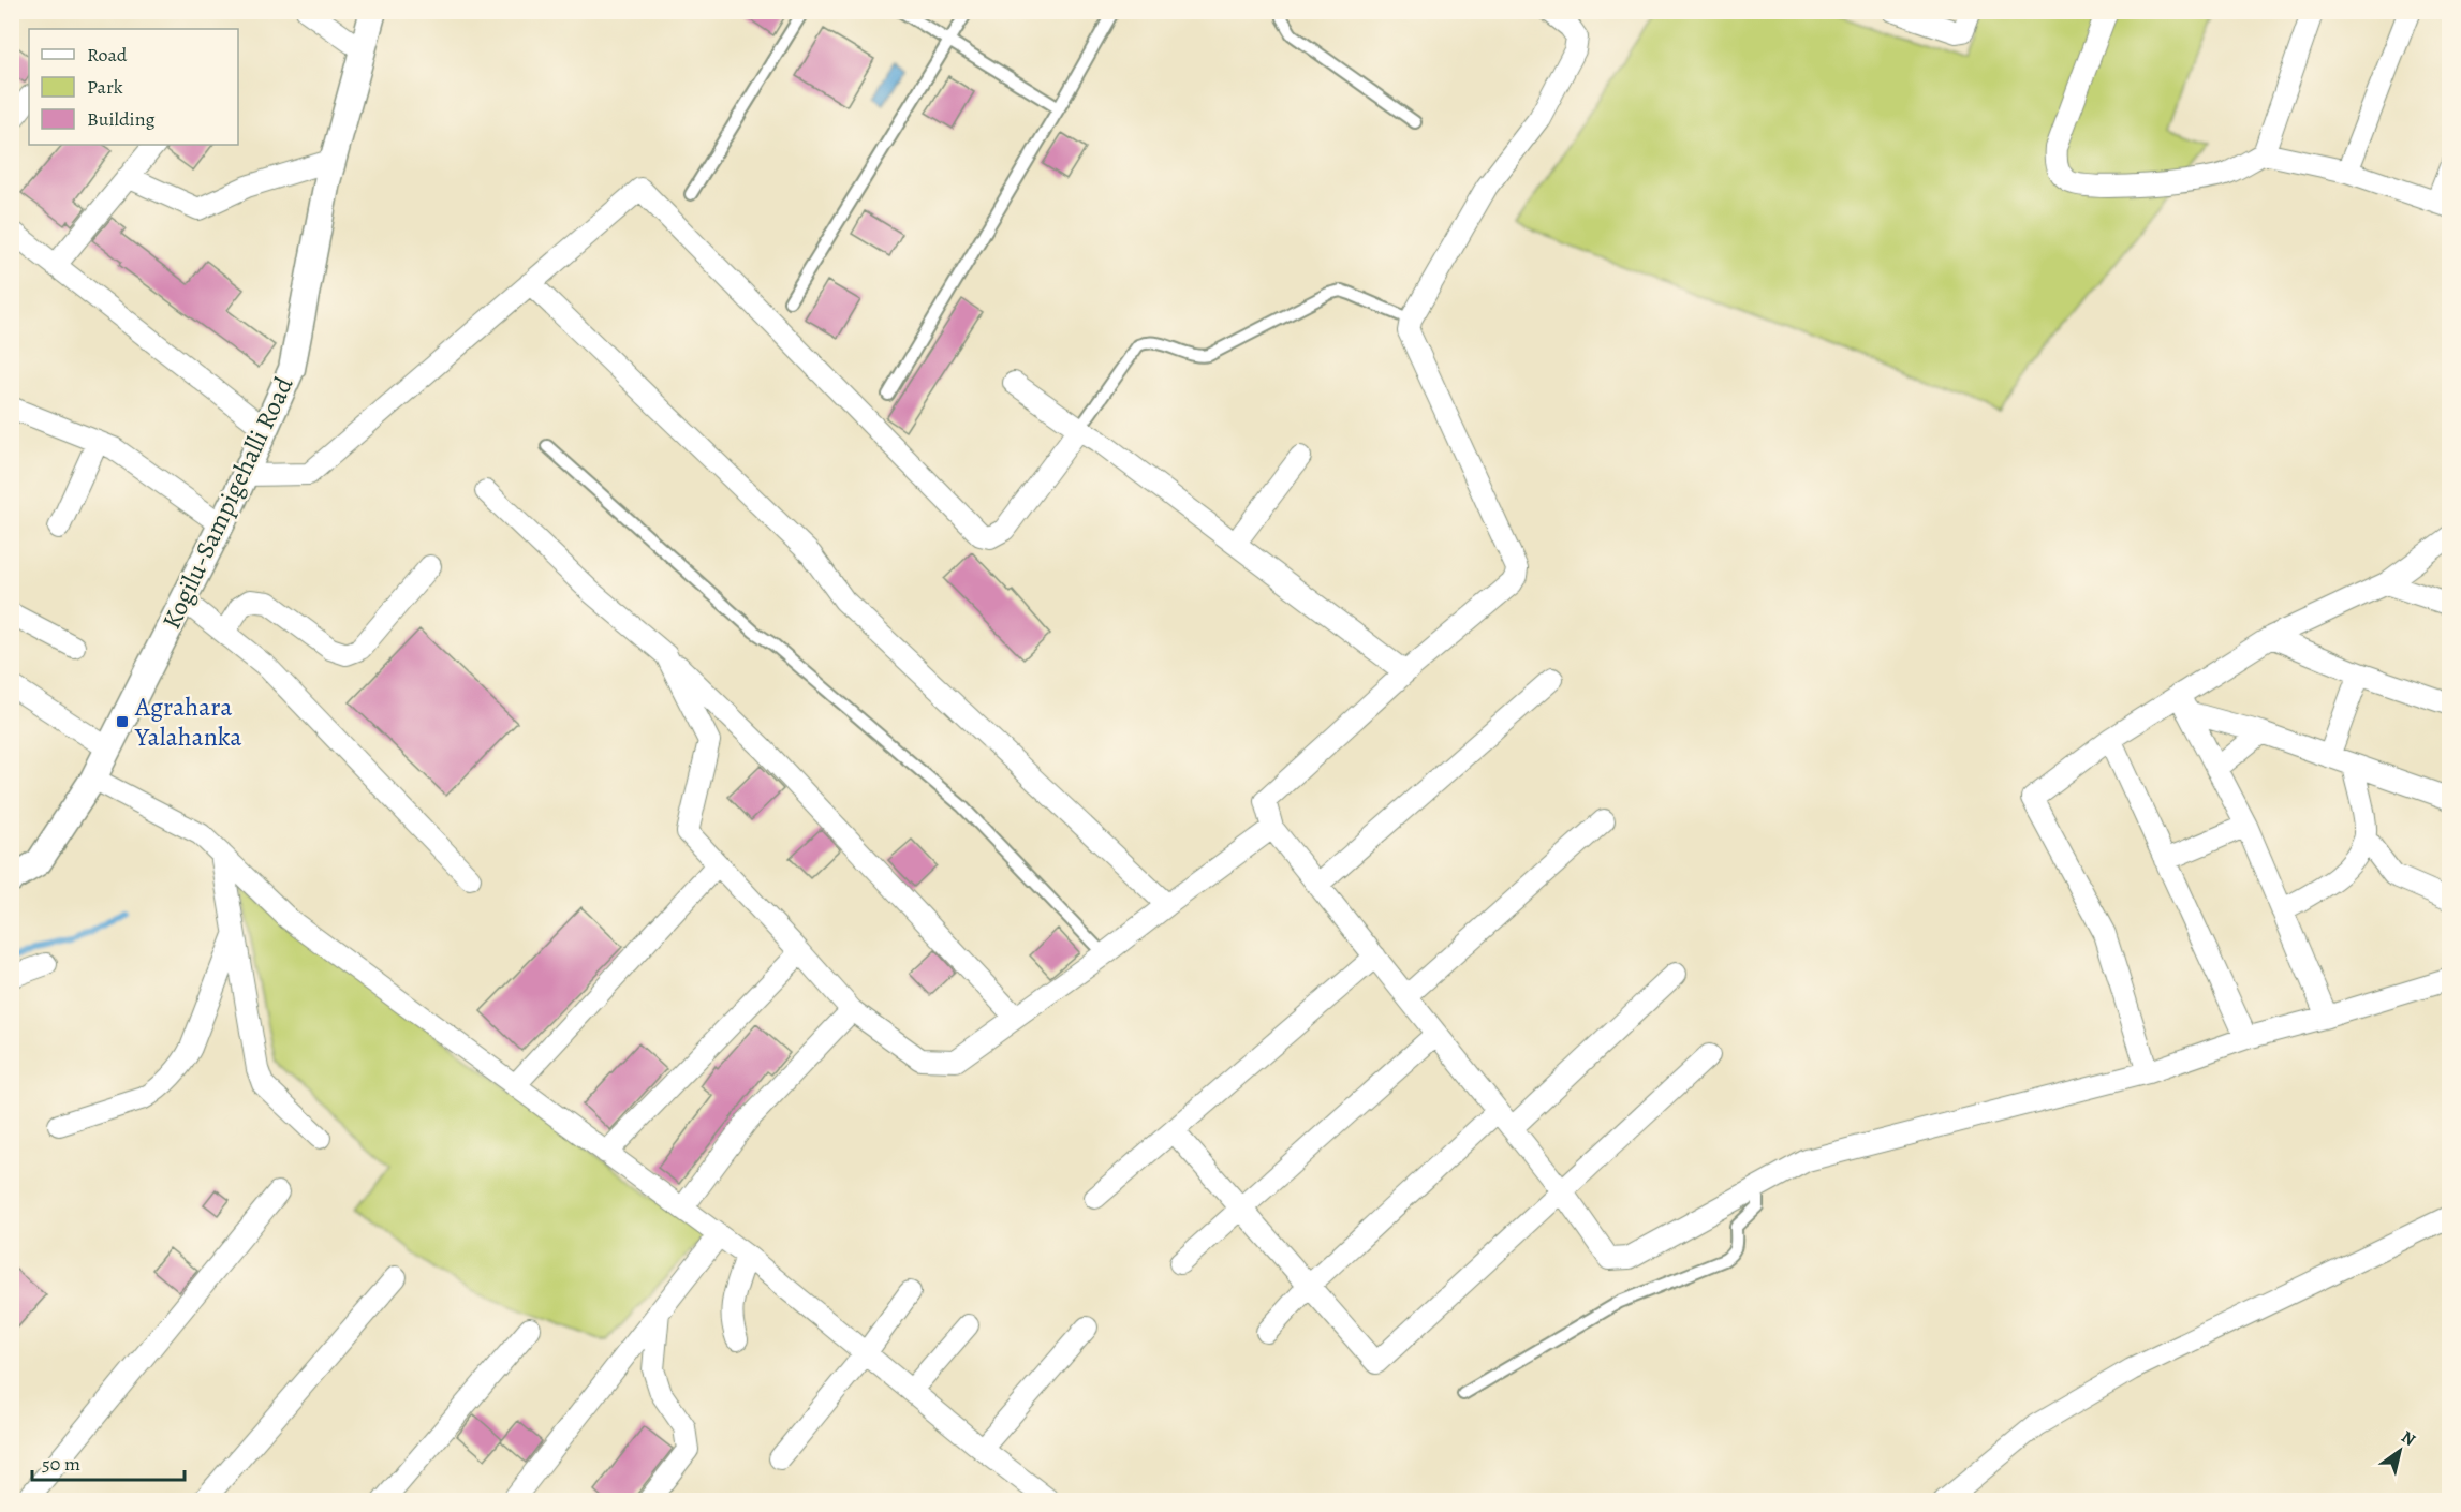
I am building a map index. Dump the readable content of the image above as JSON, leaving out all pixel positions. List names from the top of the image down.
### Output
{
  "streets": {
    "street": ["Kogilu-Sampigehalli Road"]
  },
  "places": {
    "transit": ["Agrahara Yalahanka"]
  },
  "legend": ["Road", "Park", "Building"],
  "scale_bar": "50 m",
  "north": "top right"
}
